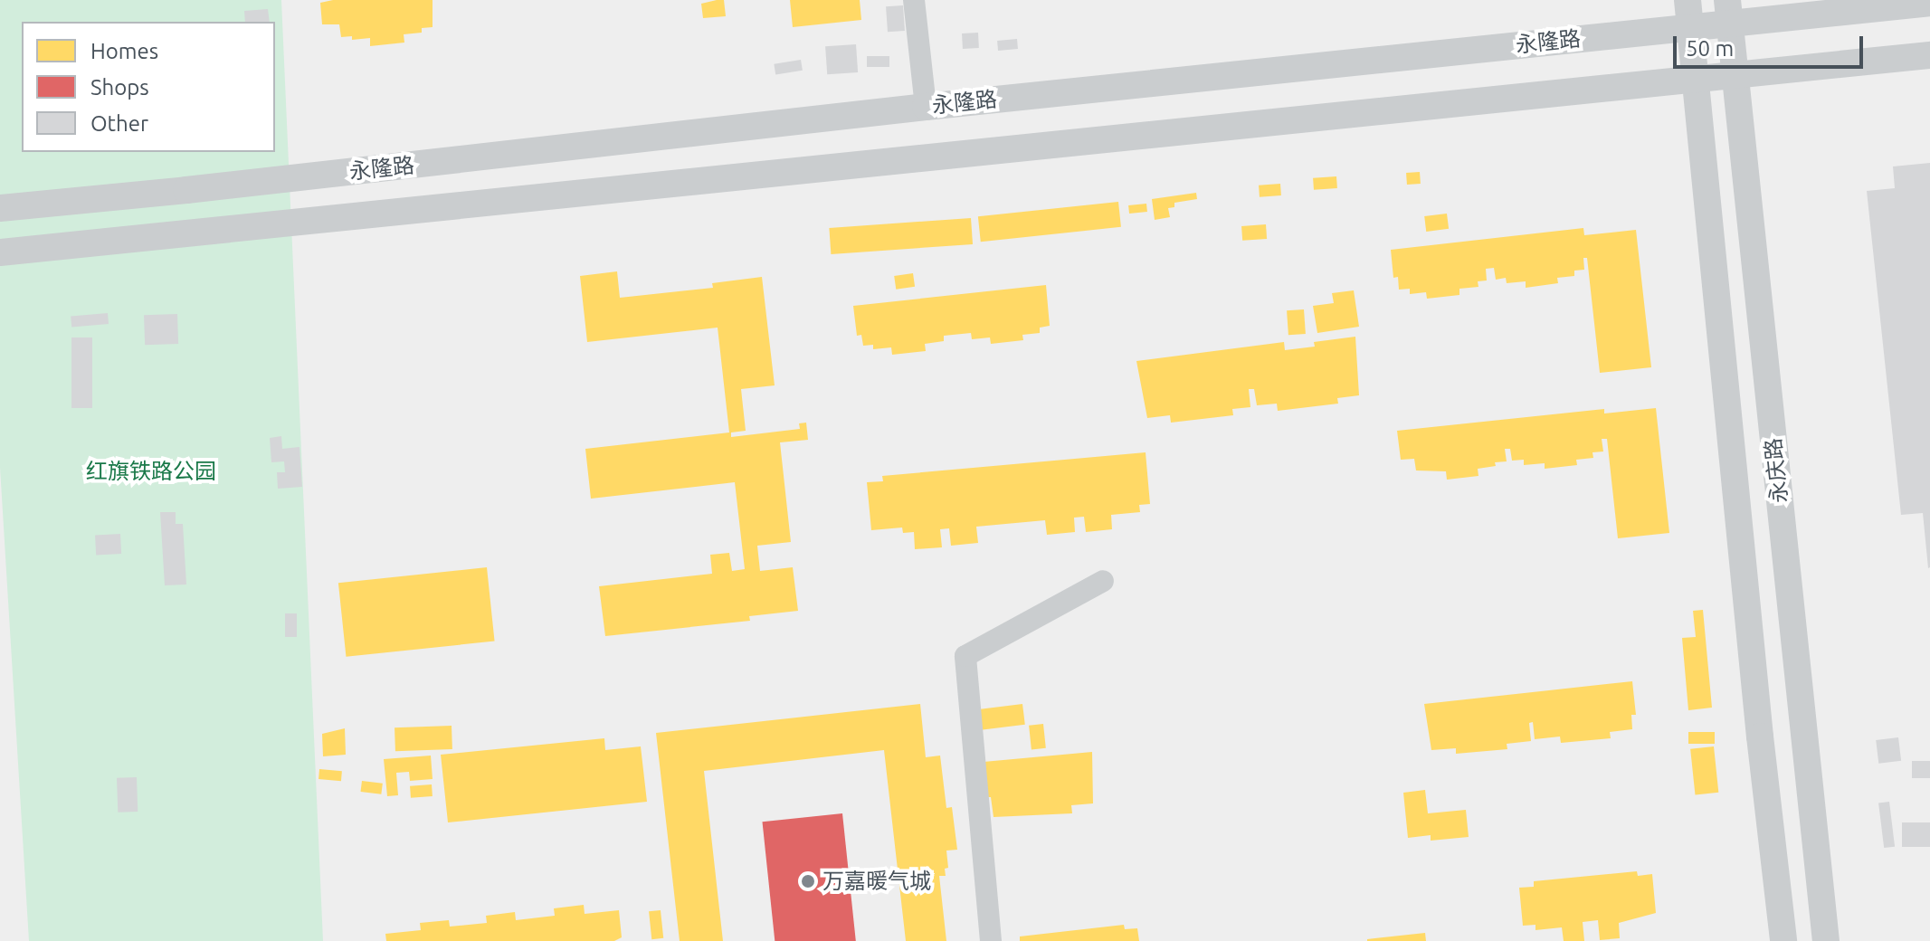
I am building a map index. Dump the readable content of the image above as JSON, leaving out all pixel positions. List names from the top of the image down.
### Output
{
  "streets": {
    "street": ["永隆路", "永庆路"]
  },
  "crossings": [
    ["永隆路", "永庆路"]
  ],
  "parks": ["红旗铁路公园"],
  "places": ["万嘉暖气城"],
  "legend": ["Homes", "Shops", "Other"],
  "scale_bar": "50 m"
}
